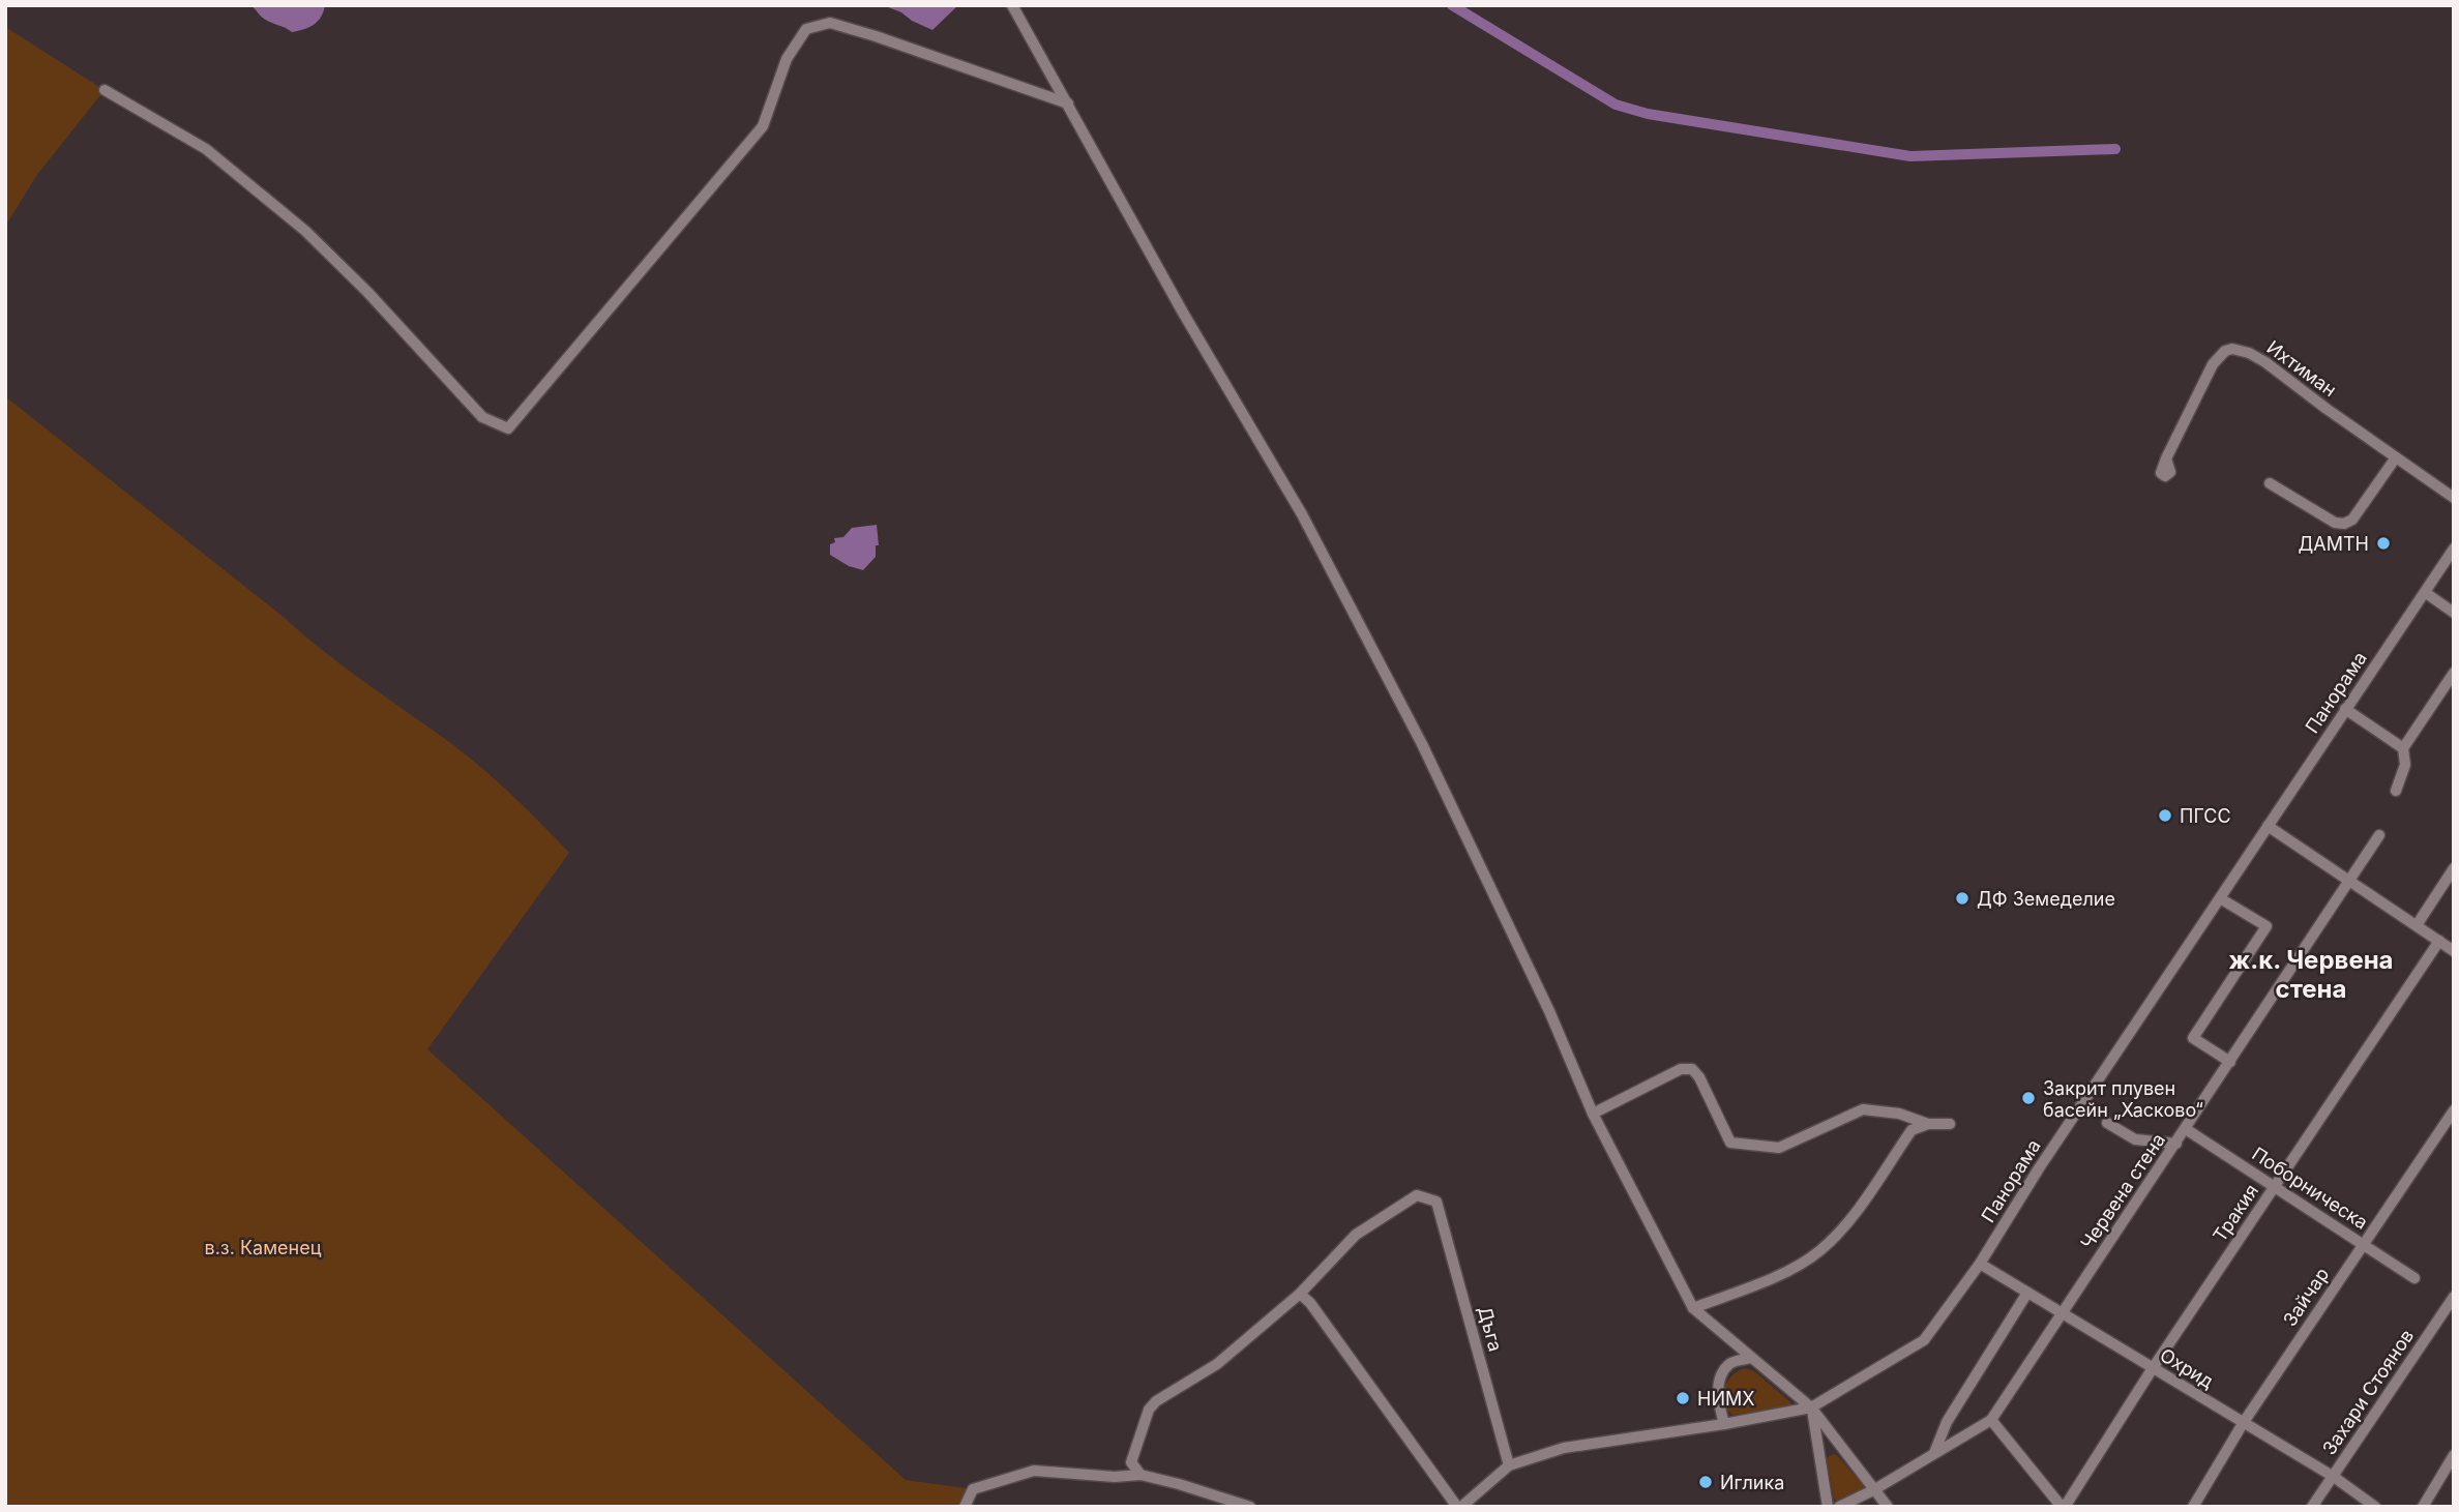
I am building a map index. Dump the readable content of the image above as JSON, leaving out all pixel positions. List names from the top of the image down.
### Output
{
  "streets": {
    "street": [
      "Ихтиман",
      "Панорама",
      "Поборническа",
      "Червена стена",
      "Тракия",
      "Зайчар",
      "Дъга",
      "Охрид",
      "Захари Стоянов"
    ]
  },
  "crossings": [
    ["Панорама", "Дъга"],
    ["Панорама", "Охрид"],
    ["Поборническа", "Червена стена"],
    ["Поборническа", "Тракия"],
    ["Поборническа", "Зайчар"],
    ["Червена стена", "Охрид"],
    ["Тракия", "Охрид"],
    ["Зайчар", "Охрид"],
    ["Охрид", "Захари Стоянов"]
  ],
  "districts": ["ж.к. Червена стена"],
  "parks": ["в.з. Каменец"],
  "places": [
    "ДАМТН",
    "ПГСС",
    "ДФ Земеделие",
    "Закрит плувен басейн „Хасково“",
    "НИМХ",
    "Иглика"
  ]
}
